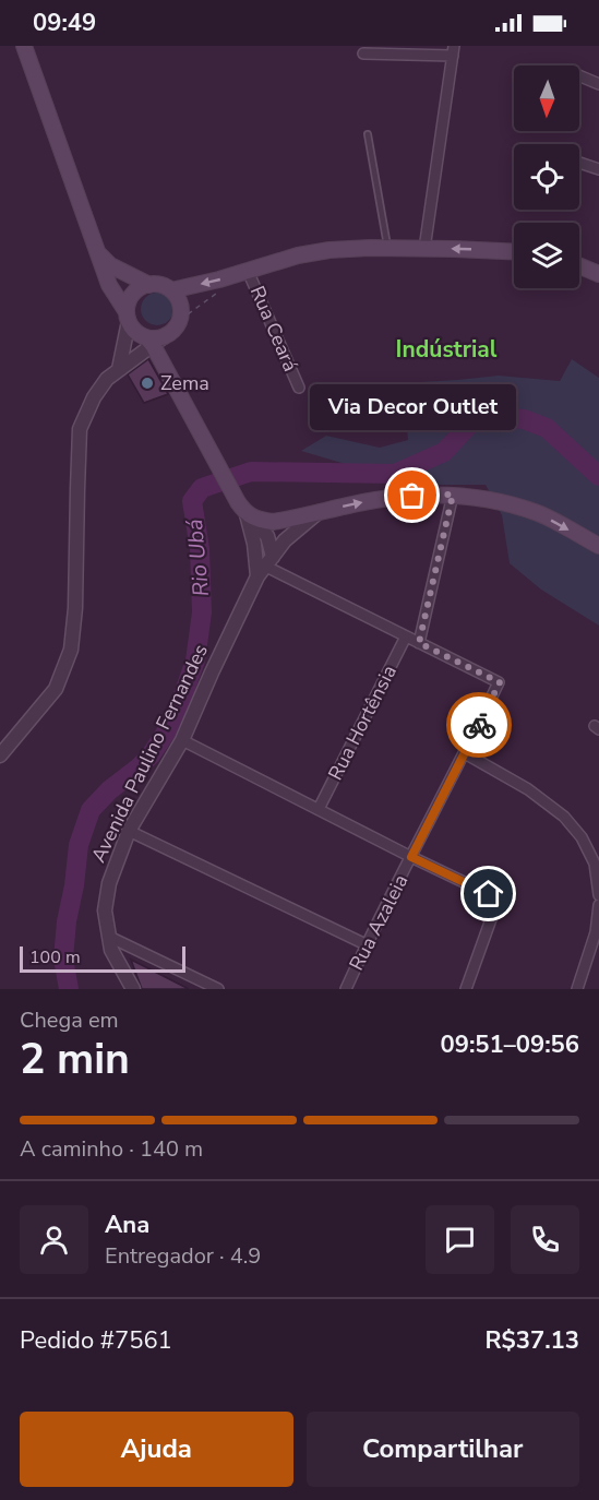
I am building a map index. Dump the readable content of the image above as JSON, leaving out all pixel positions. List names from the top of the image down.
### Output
{
  "streets": {
    "main road": ["Avenida Paulino Fernandes"],
    "street": ["Rua Ceará", "Rua Hortênsia", "Rua Azaleia"]
  },
  "districts": ["Indústrial"],
  "water": ["Rio Ubá"],
  "places": ["Zema", "Via Decor Outlet"],
  "scale_bar": "100 m",
  "north": "bottom",
  "page": {
    "status": "09:49",
    "bubble": "Via Decor Outlet",
    "scale": "100 m",
    "heading": ["2 min", "Chega em", "09:51–09:56"],
    "panel": [
      "Ana",
      "Entregador · 4.9",
      "Pedido #7561",
      "R$37.13"
    ],
    "bar": "A caminho · 140 m",
    "buttons": ["Ajuda", "Compartilhar"]
  }
}
